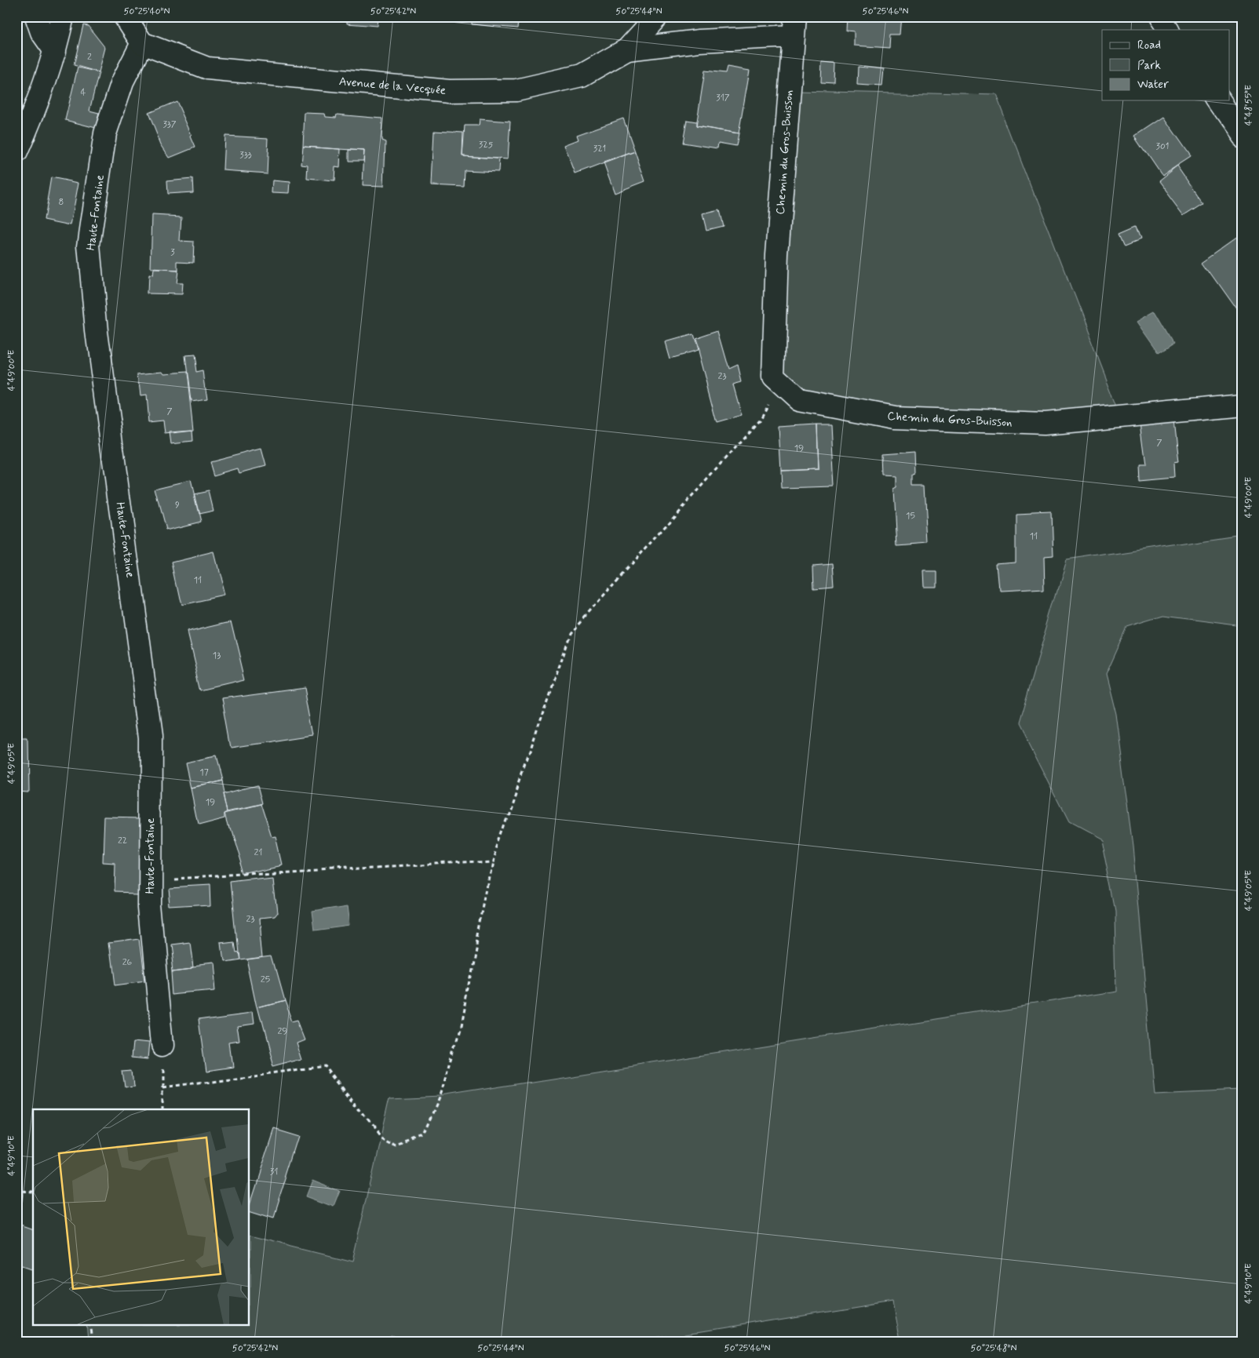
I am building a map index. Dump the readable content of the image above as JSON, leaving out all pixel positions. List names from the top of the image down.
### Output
{
  "streets": {
    "street": ["Avenue de la Vecquée", "Chemin du Gros-Buisson", "Haute-Fontaine"]
  },
  "crossings": [
    ["Avenue de la Vecquée", "Chemin du Gros-Buisson"],
    ["Avenue de la Vecquée", "Haute-Fontaine"]
  ],
  "house_numbers": [
    "2",
    "4",
    "317",
    "337",
    "325",
    "301",
    "321",
    "333",
    "8",
    "3",
    "23",
    "7",
    "7",
    "19",
    "9",
    "15",
    "11",
    "11",
    "13",
    "17",
    "19",
    "22",
    "21",
    "23",
    "26",
    "25",
    "29",
    "31"
  ],
  "legend": ["Road", "Park", "Water"],
  "coordinates": [
    "50°25'40\"N",
    "50°25'42\"N",
    "50°25'44\"N",
    "50°25'46\"N",
    "4°48'55\"E",
    "4°49'00\"E",
    "4°49'05\"E",
    "4°49'10\"E",
    "50°25'48\"N"
  ]
}
